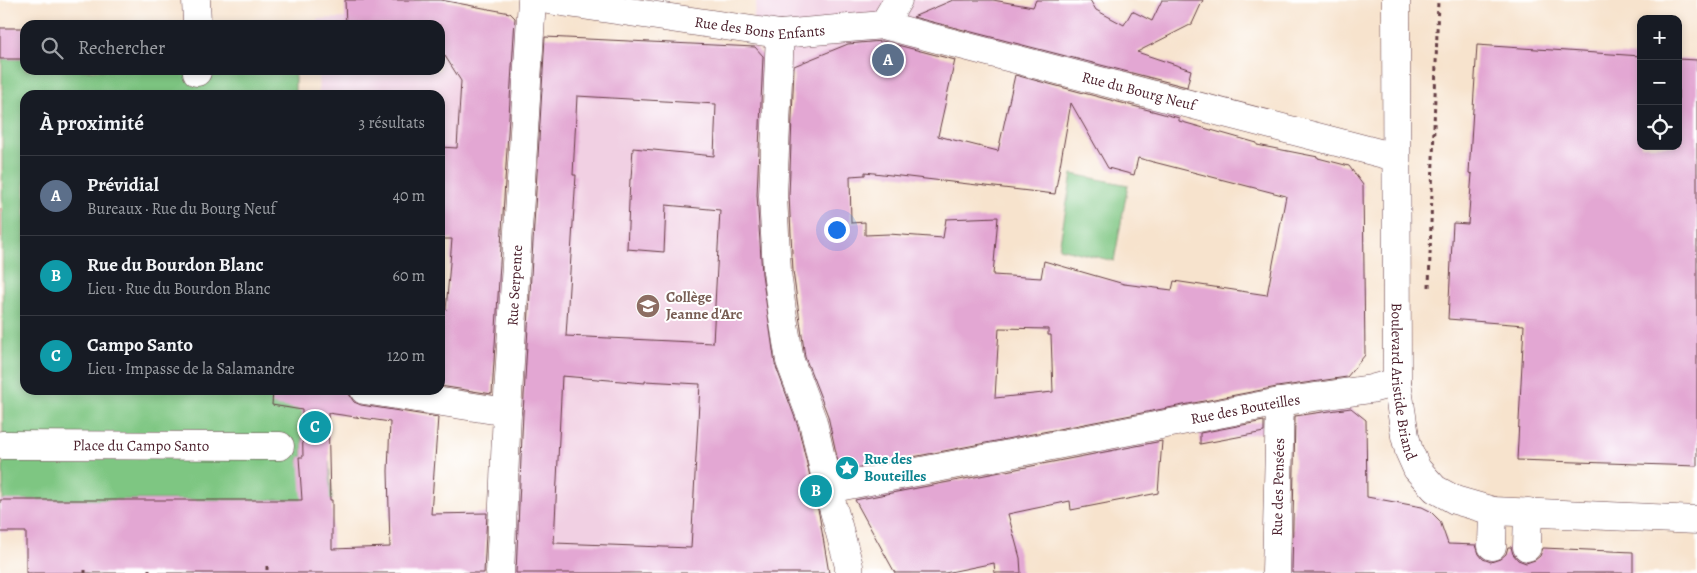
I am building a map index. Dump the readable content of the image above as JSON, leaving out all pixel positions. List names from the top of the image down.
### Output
{
  "streets": {
    "street": [
      "Rue des Bons Enfants",
      "Rue du Bourg Neuf",
      "Rue Serpente",
      "Boulevard Aristide Briand",
      "Rue des Bouteilles",
      "Place du Campo Santo",
      "Rue des Pensées"
    ]
  },
  "crossings": [
    ["Rue des Bons Enfants", "Rue du Bourg Neuf"],
    ["Rue du Bourg Neuf", "Boulevard Aristide Briand"],
    ["Boulevard Aristide Briand", "Rue des Bouteilles"],
    ["Rue des Bouteilles", "Rue des Pensées"]
  ],
  "places": {
    "school or university": ["Collège Jeanne d'Arc"],
    "place": ["Rue des Bouteilles"]
  },
  "page": {
    "map_buttons": ["+", "−"],
    "search": "Rechercher",
    "pins": ["A", "C", "B"],
    "heading": ["À proximité", "3 résultats"],
    "list": [
      {
        "mark": "A",
        "name": "Prévidial",
        "note": "Bureaux · Rue du Bourg Neuf",
        "value": "40 m"
      },
      {
        "mark": "B",
        "name": "Rue du Bourdon Blanc",
        "note": "Lieu · Rue du Bourdon Blanc",
        "value": "60 m"
      },
      {
        "mark": "C",
        "name": "Campo Santo",
        "note": "Lieu · Impasse de la Salamandre",
        "value": "120 m"
      }
    ]
  }
}
